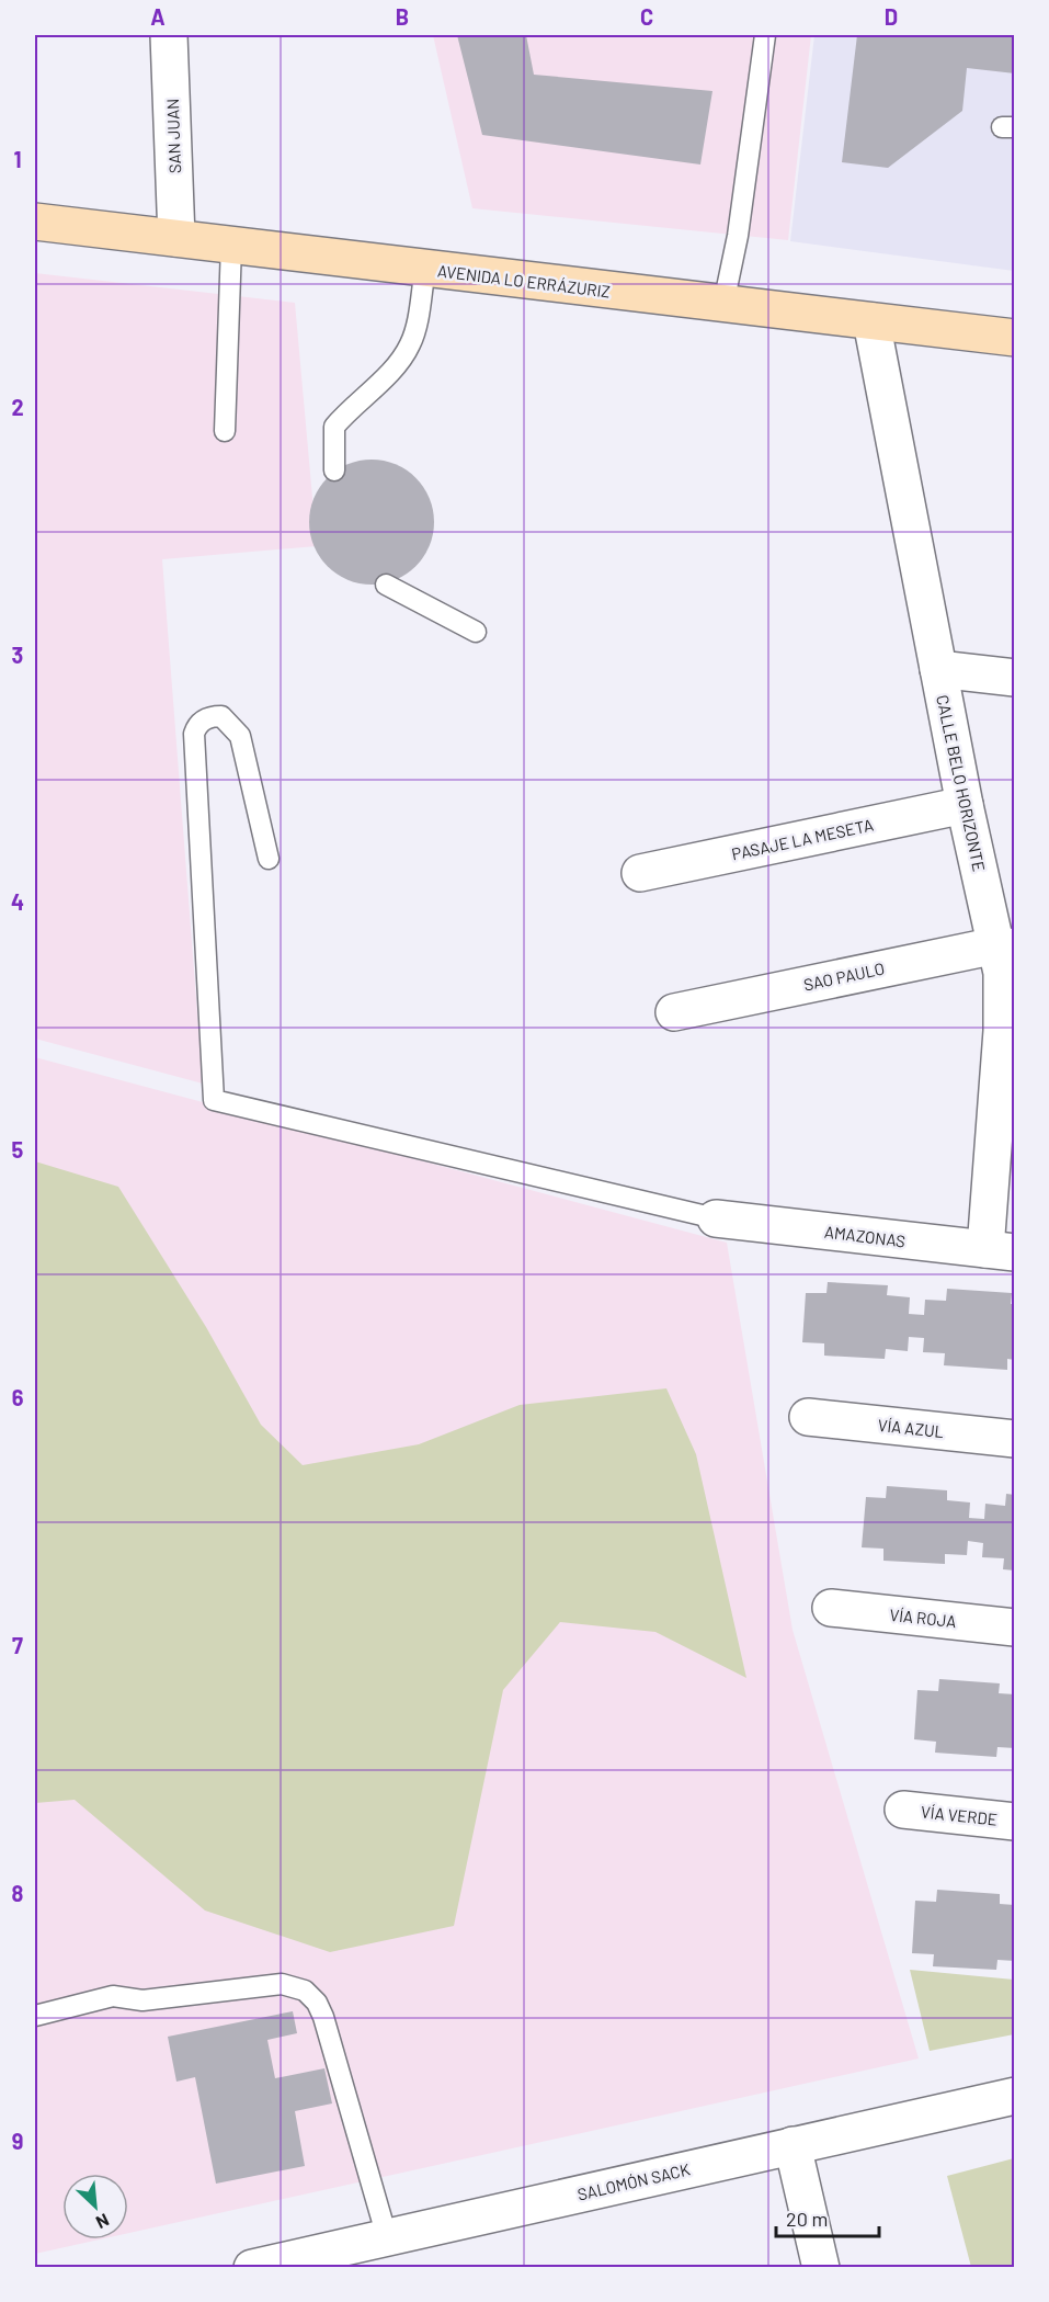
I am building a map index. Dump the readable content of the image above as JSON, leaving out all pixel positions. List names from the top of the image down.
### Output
{
  "streets": {
    "main road": ["AVENIDA LO ERRÁZURIZ"],
    "street": [
      "SAN JUAN",
      "CALLE BELO HORIZONTE",
      "PASAJE LA MESETA",
      "SAO PAULO",
      "AMAZONAS",
      "VÍA AZUL",
      "VÍA ROJA",
      "VÍA VERDE",
      "SALOMÓN SACK"
    ]
  },
  "crossings": [
    ["SAN JUAN", "AVENIDA LO ERRÁZURIZ"],
    ["AVENIDA LO ERRÁZURIZ", "CALLE BELO HORIZONTE"],
    ["CALLE BELO HORIZONTE", "PASAJE LA MESETA"],
    ["CALLE BELO HORIZONTE", "SAO PAULO"],
    ["CALLE BELO HORIZONTE", "AMAZONAS"]
  ],
  "scale_bar": "20 m",
  "north": "bottom right",
  "grid": {
    "columns": [
      "A",
      "B",
      "C",
      "D"
    ],
    "rows": [
      "1",
      "2",
      "3",
      "4",
      "5",
      "6",
      "7",
      "8",
      "9"
    ]
  }
}
